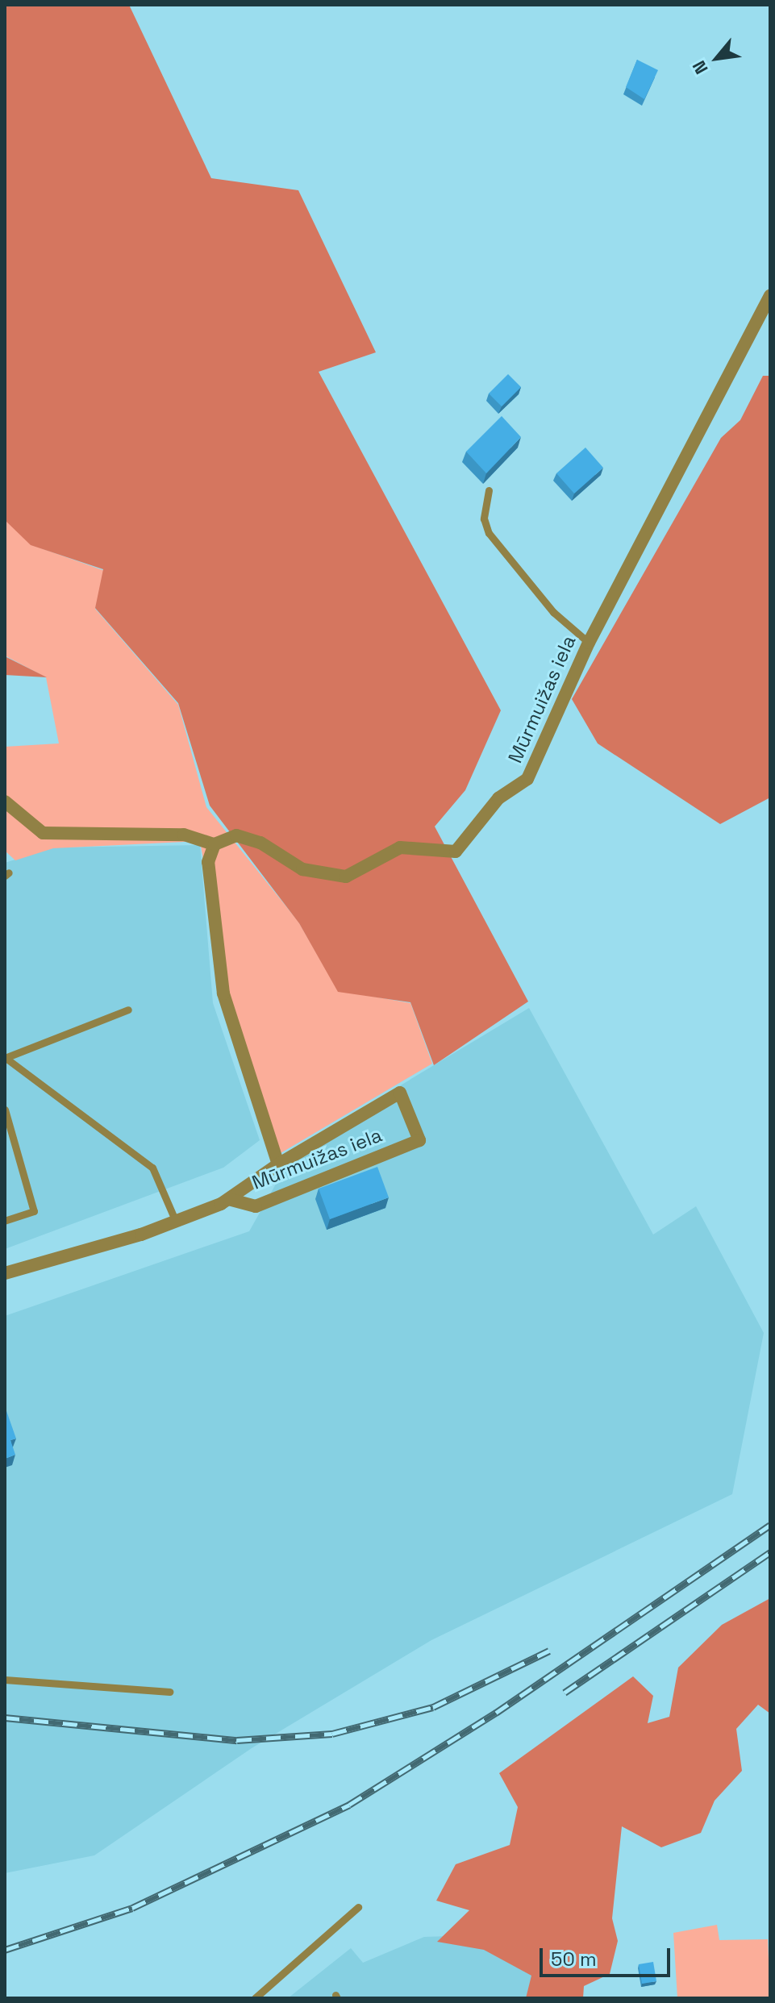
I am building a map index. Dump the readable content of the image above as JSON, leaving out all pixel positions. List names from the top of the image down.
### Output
{
  "streets": {
    "street": ["Mūrmuižas iela"]
  },
  "scale_bar": "50 m",
  "north": "bottom left"
}
